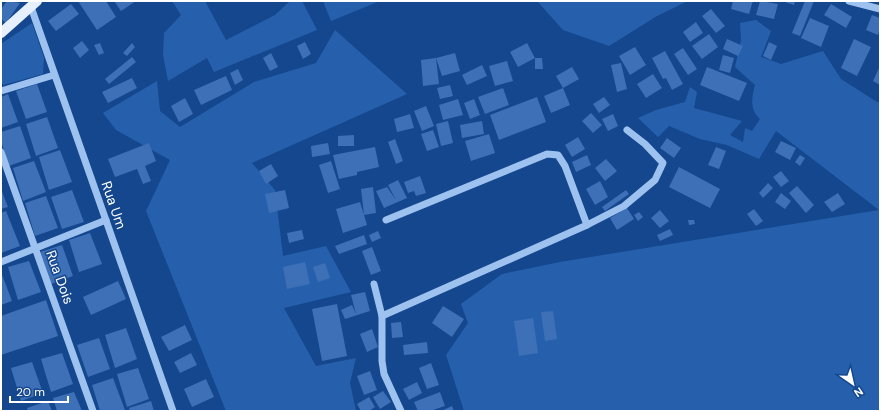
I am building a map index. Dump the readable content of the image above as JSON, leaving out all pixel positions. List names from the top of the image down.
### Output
{
  "streets": {
    "street": ["Rua Um", "Rua Dois"]
  },
  "scale_bar": "20 m",
  "north": "bottom right"
}
